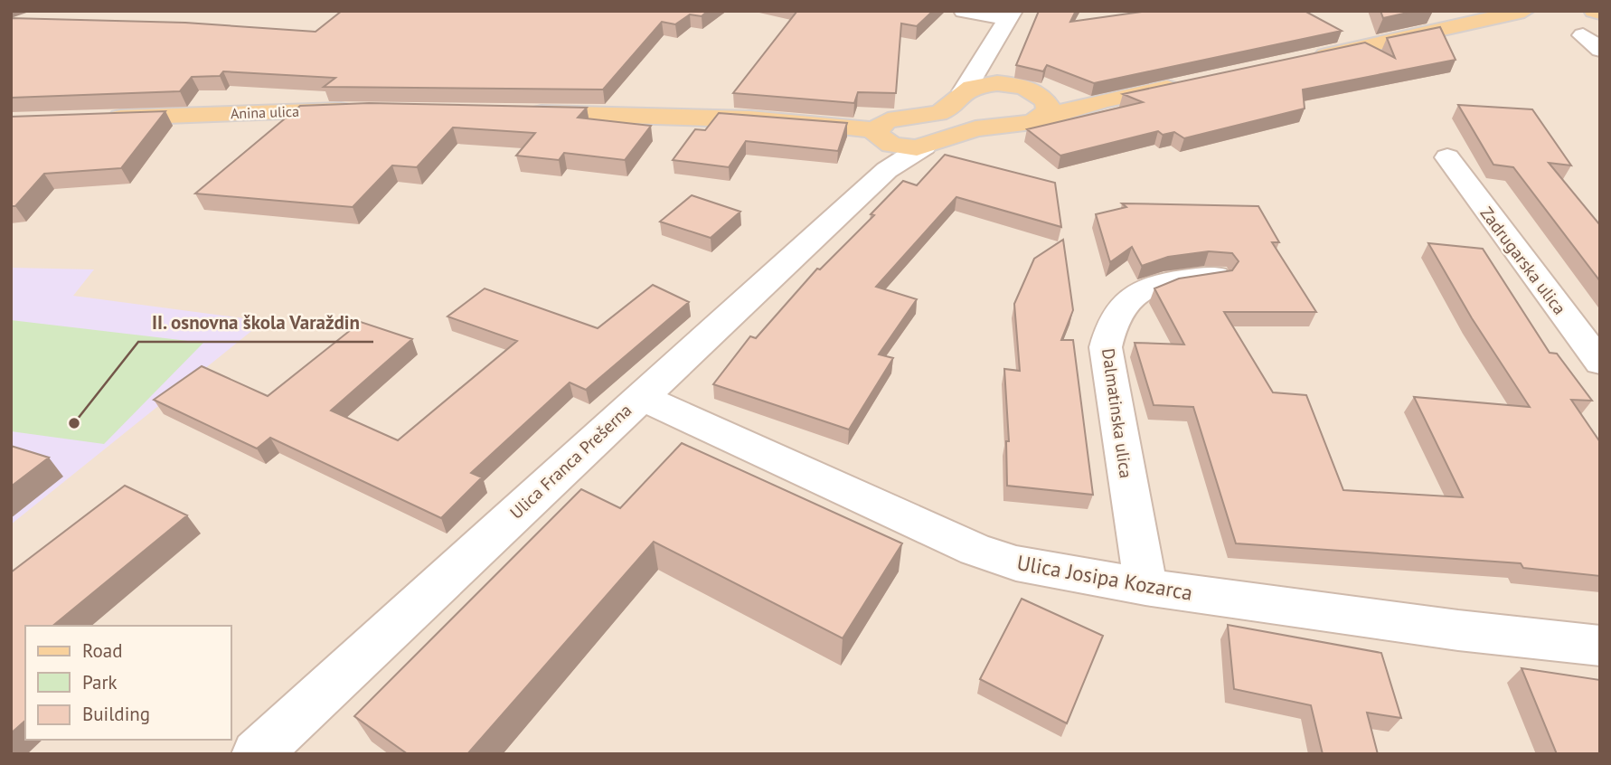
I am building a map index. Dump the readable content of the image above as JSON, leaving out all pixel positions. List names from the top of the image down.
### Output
{
  "streets": {
    "main road": ["Anina ulica"],
    "street": [
      "Zadrugarska ulica",
      "Dalmatinska ulica",
      "Ulica Franca Prešerna",
      "Ulica Josipa Kozarca"
    ]
  },
  "crossings": [
    ["Dalmatinska ulica", "Ulica Josipa Kozarca"],
    ["Ulica Franca Prešerna", "Ulica Josipa Kozarca"]
  ],
  "places": ["II. osnovna škola Varaždin"],
  "legend": ["Road", "Park", "Building"]
}
